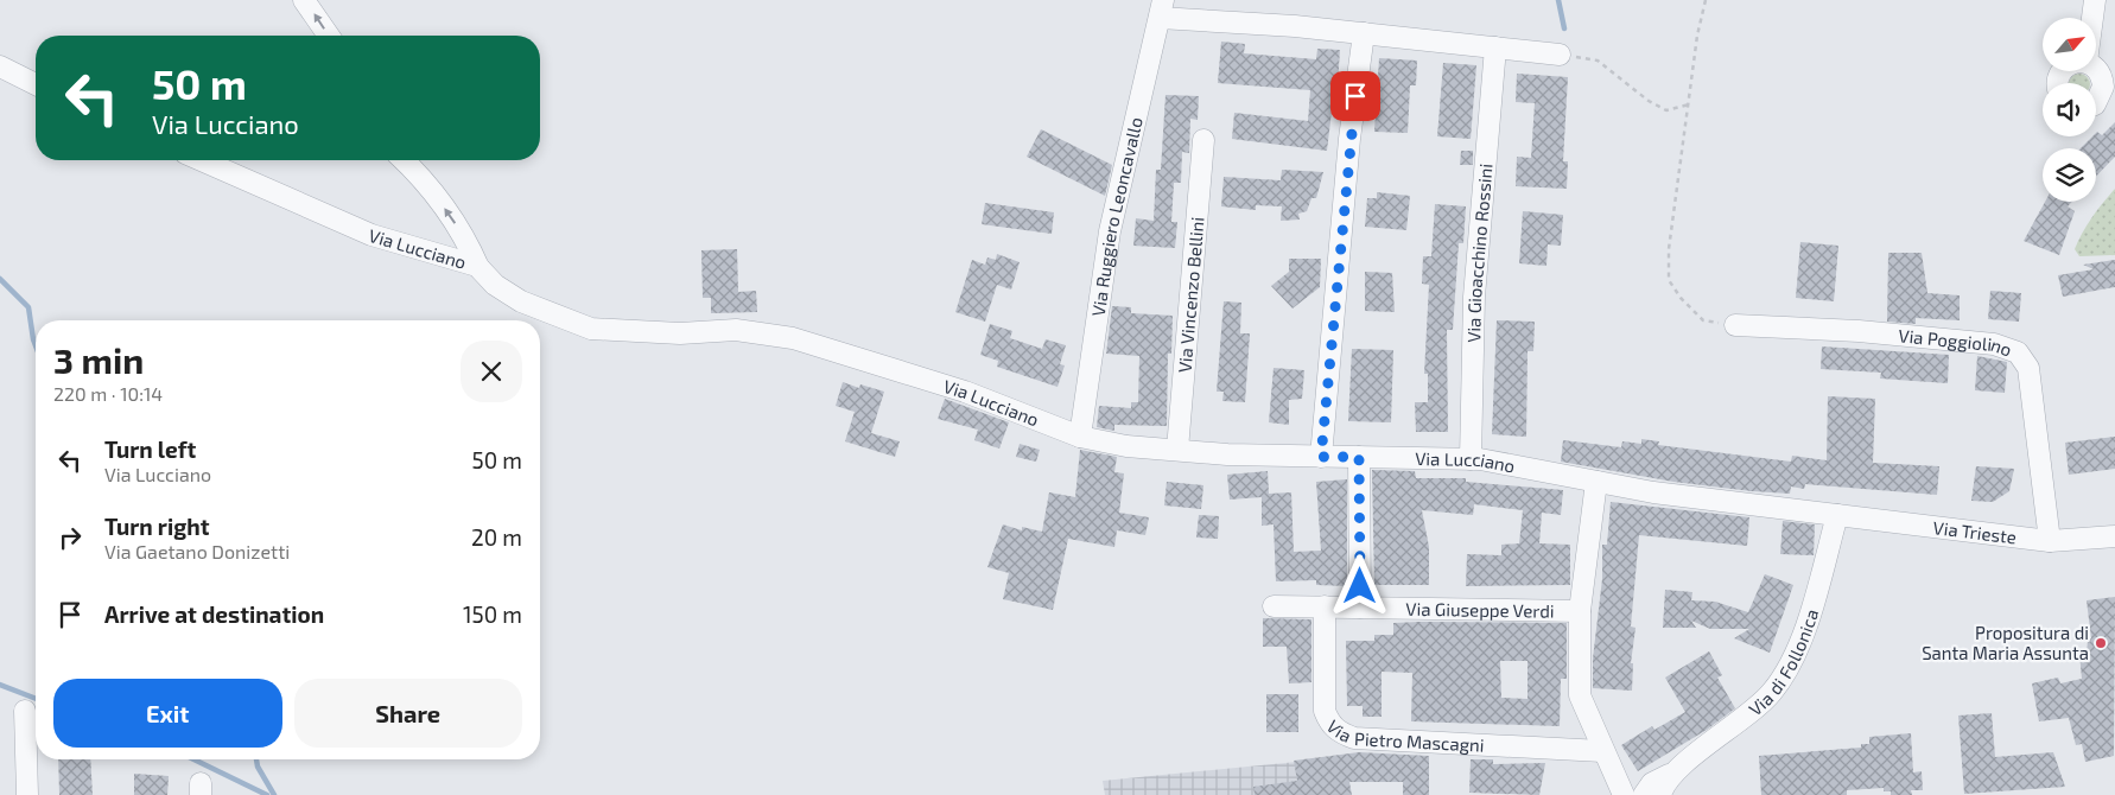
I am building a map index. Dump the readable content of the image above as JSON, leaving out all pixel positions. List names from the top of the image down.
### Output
{
  "streets": {
    "street": [
      "Via Ruggiero Leoncavallo",
      "Via Lucciano",
      "Via Gioacchino Rossini",
      "Via Vincenzo Bellini",
      "Via Poggiolino",
      "Via Trieste",
      "Via Giuseppe Verdi",
      "Via di Follonica",
      "Via Pietro Mascagni"
    ]
  },
  "crossings": [
    ["Via Ruggiero Leoncavallo", "Via Lucciano"],
    ["Via Lucciano", "Via Gioacchino Rossini"],
    ["Via Lucciano", "Via Vincenzo Bellini"],
    ["Via Lucciano", "Via Trieste"],
    ["Via Lucciano", "Via di Follonica"],
    ["Via Poggiolino", "Via Trieste"],
    ["Via Trieste", "Via di Follonica"],
    ["Via Giuseppe Verdi", "Via Pietro Mascagni"]
  ],
  "places": ["Propositura di Santa Maria Assunta"],
  "north": "top right",
  "page": {
    "turn": ["50 m", "Via Lucciano"],
    "heading": ["3 min", "220 m · 10:14"],
    "list": [
      {
        "name": "Turn left",
        "note": "Via Lucciano",
        "value": "50 m"
      },
      {
        "name": "Turn right",
        "note": "Via Gaetano Donizetti",
        "value": "20 m"
      },
      {
        "name": "Arrive at destination",
        "value": "150 m"
      }
    ],
    "buttons": ["Exit", "Share"]
  }
}
